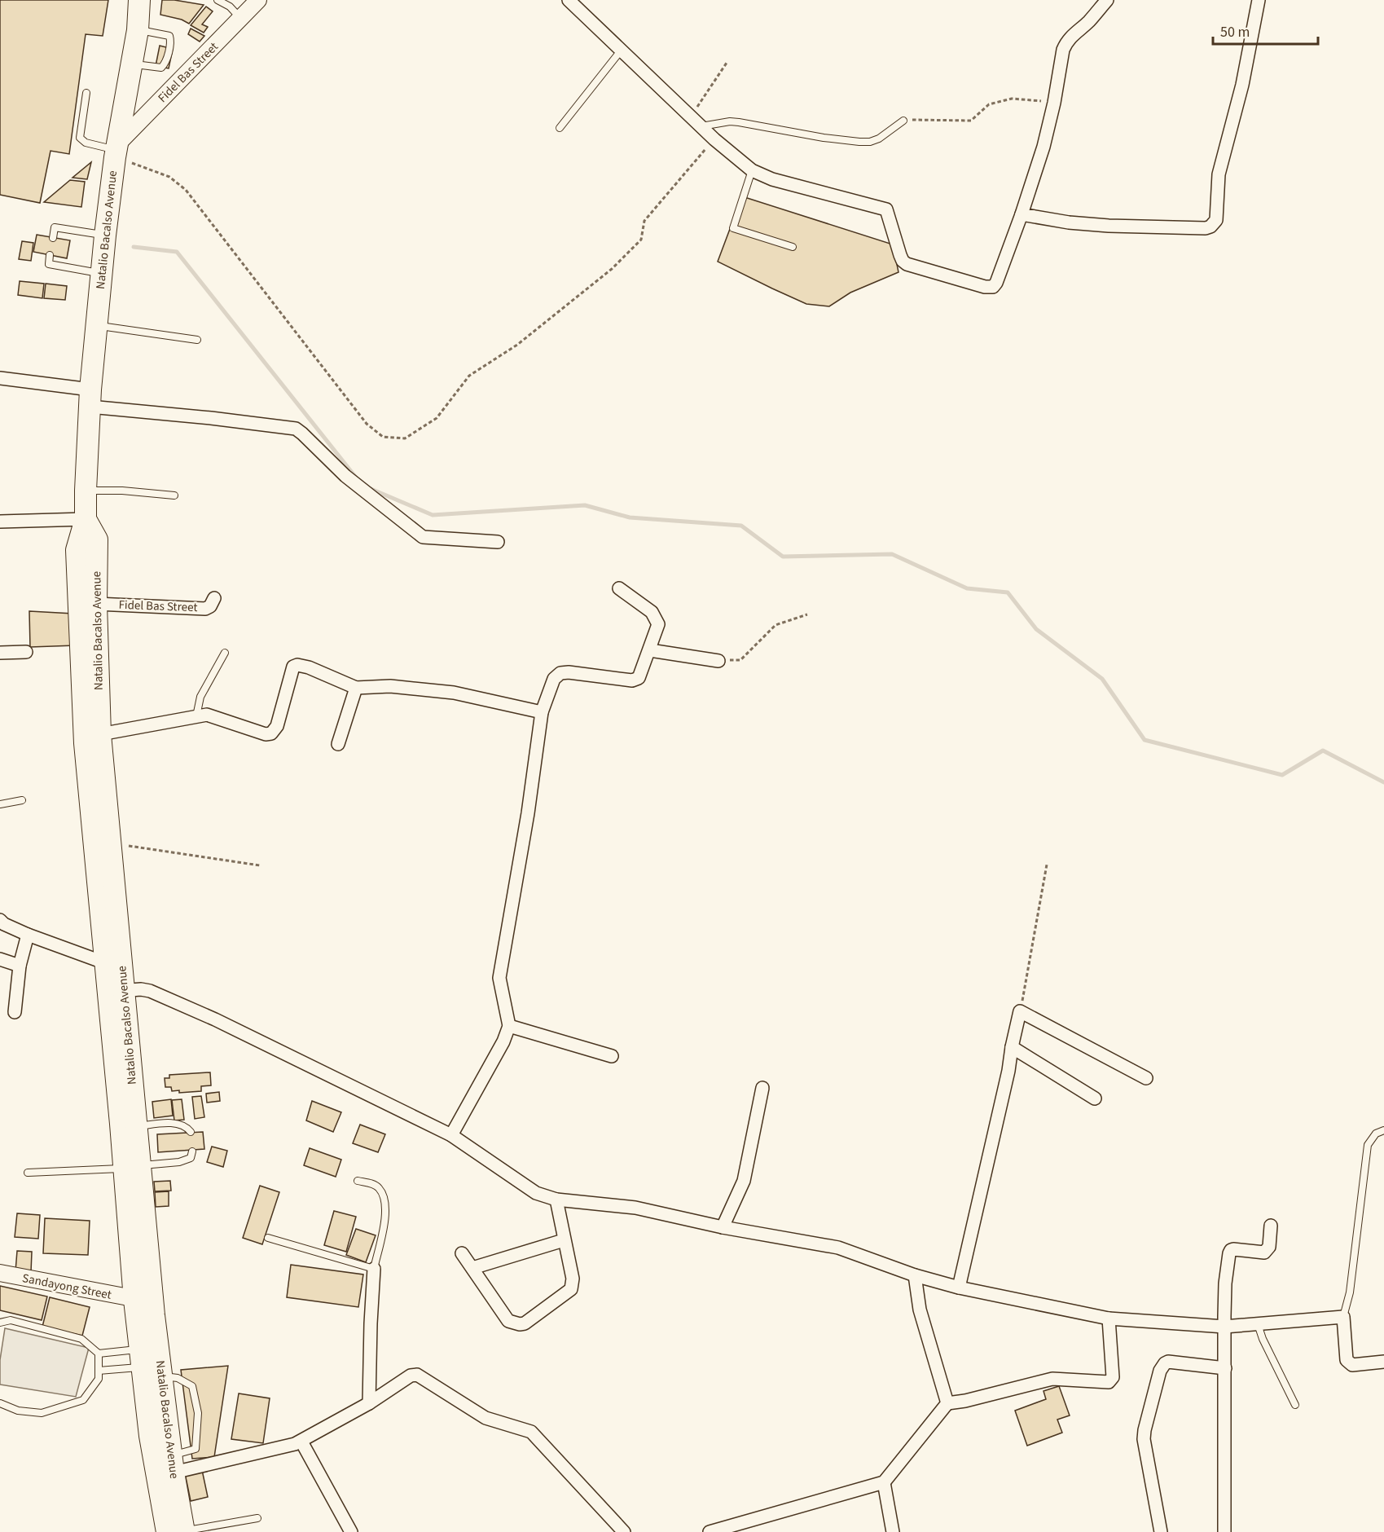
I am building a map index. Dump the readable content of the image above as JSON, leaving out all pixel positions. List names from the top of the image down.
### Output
{
  "streets": {
    "highway": ["Natalio Bacalso Avenue"],
    "street": ["Fidel Bas Street", "Sandayong Street"]
  },
  "crossings": [
    ["Fidel Bas Street", "Natalio Bacalso Avenue"],
    ["Natalio Bacalso Avenue", "Sandayong Street"]
  ],
  "scale_bar": "50 m"
}
